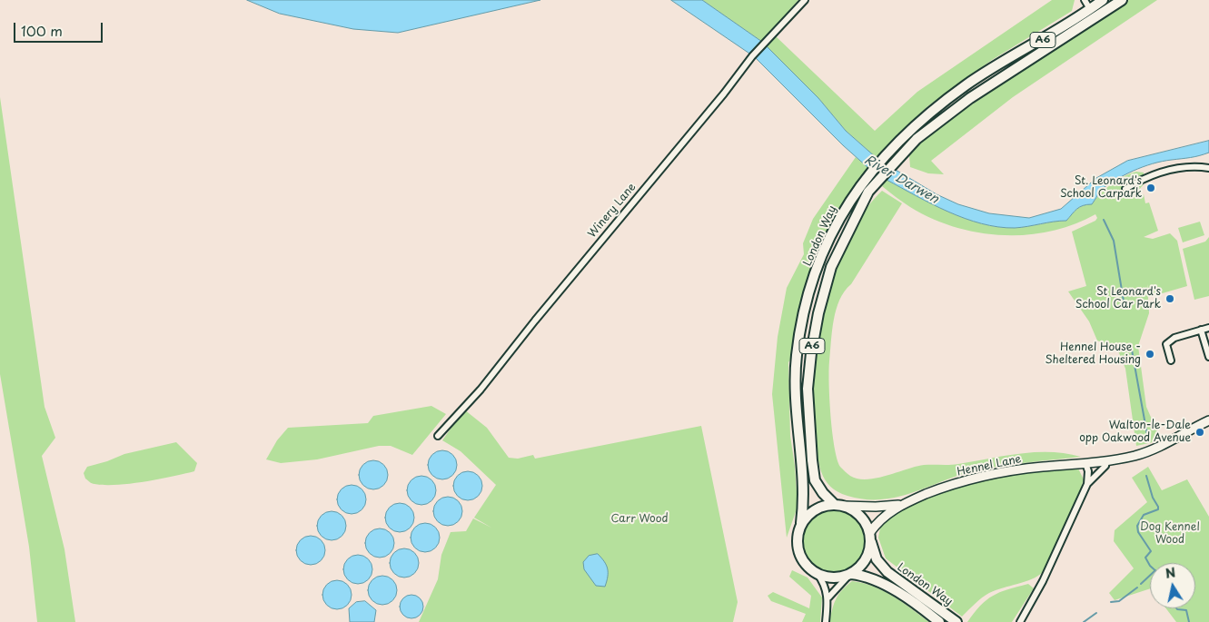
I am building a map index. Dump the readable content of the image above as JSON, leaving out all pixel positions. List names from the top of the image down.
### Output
{
  "streets": {
    "highway": ["A6", "London Way"],
    "main road": ["Hennel Lane"],
    "street": ["Winery Lane"]
  },
  "crossings": [
    ["A6", "London Way"],
    ["A6", "Hennel Lane"],
    ["London Way", "Hennel Lane"]
  ],
  "water": ["River Darwen"],
  "parks": ["Carr Wood", "Dog Kennel Wood"],
  "places": [
    "St. Leonard's School Carpark",
    "St Leonard's School Car Park",
    "Hennel House - Sheltered Housing",
    "Walton-le-Dale opp Oakwood Avenue"
  ],
  "scale_bar": "100 m",
  "north": "top"
}
